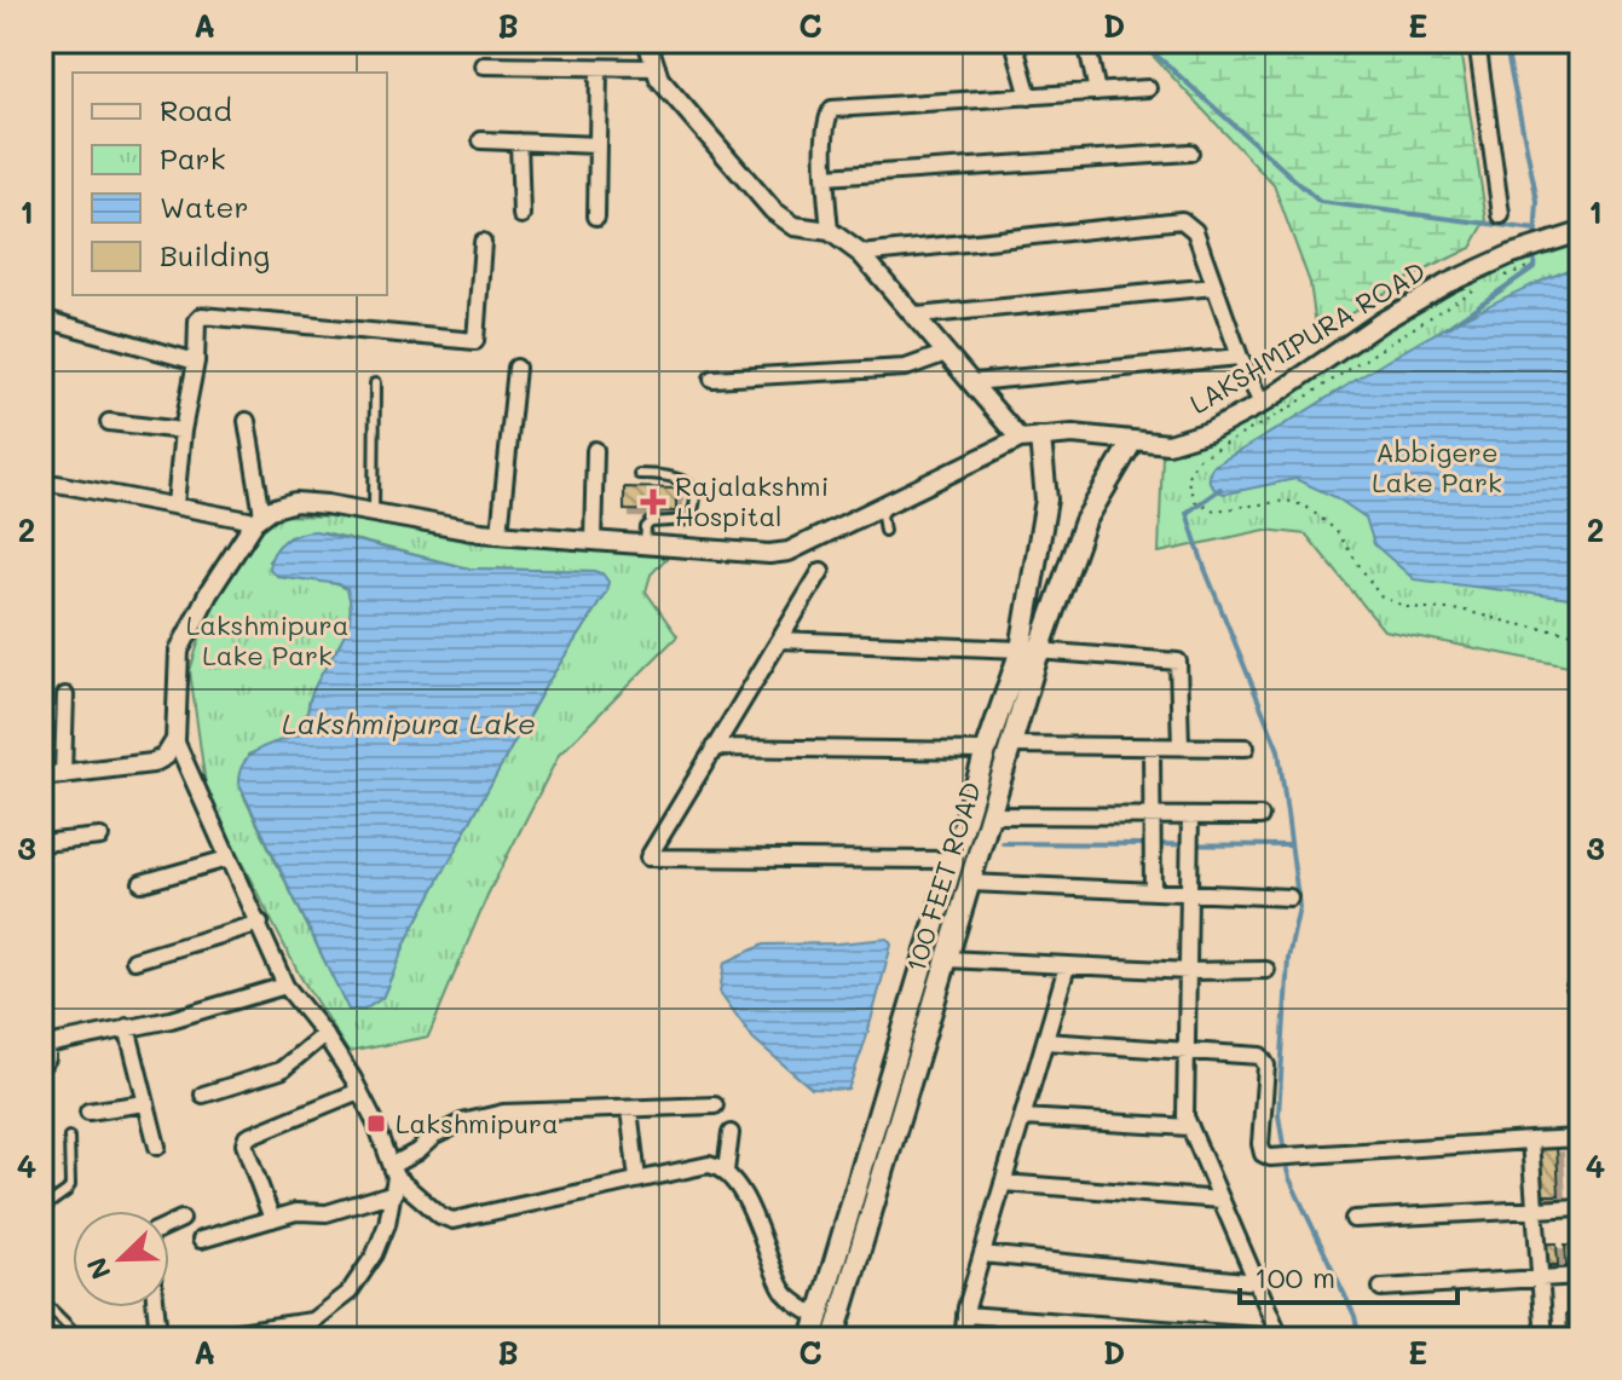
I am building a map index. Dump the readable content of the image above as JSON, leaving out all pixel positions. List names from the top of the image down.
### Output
{
  "streets": {
    "main road": ["100 FEET ROAD"],
    "street": ["LAKSHMIPURA ROAD"]
  },
  "crossings": [
    ["LAKSHMIPURA ROAD", "100 FEET ROAD"]
  ],
  "water": ["Lakshmipura Lake"],
  "parks": ["Abbigere Lake Park", "Lakshmipura Lake Park"],
  "places": {
    "health": ["Rajalakshmi Hospital"],
    "transit": ["Lakshmipura"]
  },
  "legend": [
    "Road",
    "Park",
    "Water",
    "Building"
  ],
  "scale_bar": "100 m",
  "north": "bottom left",
  "grid": {
    "columns": [
      "A",
      "B",
      "C",
      "D",
      "E"
    ],
    "rows": [
      "1",
      "2",
      "3",
      "4"
    ]
  }
}
